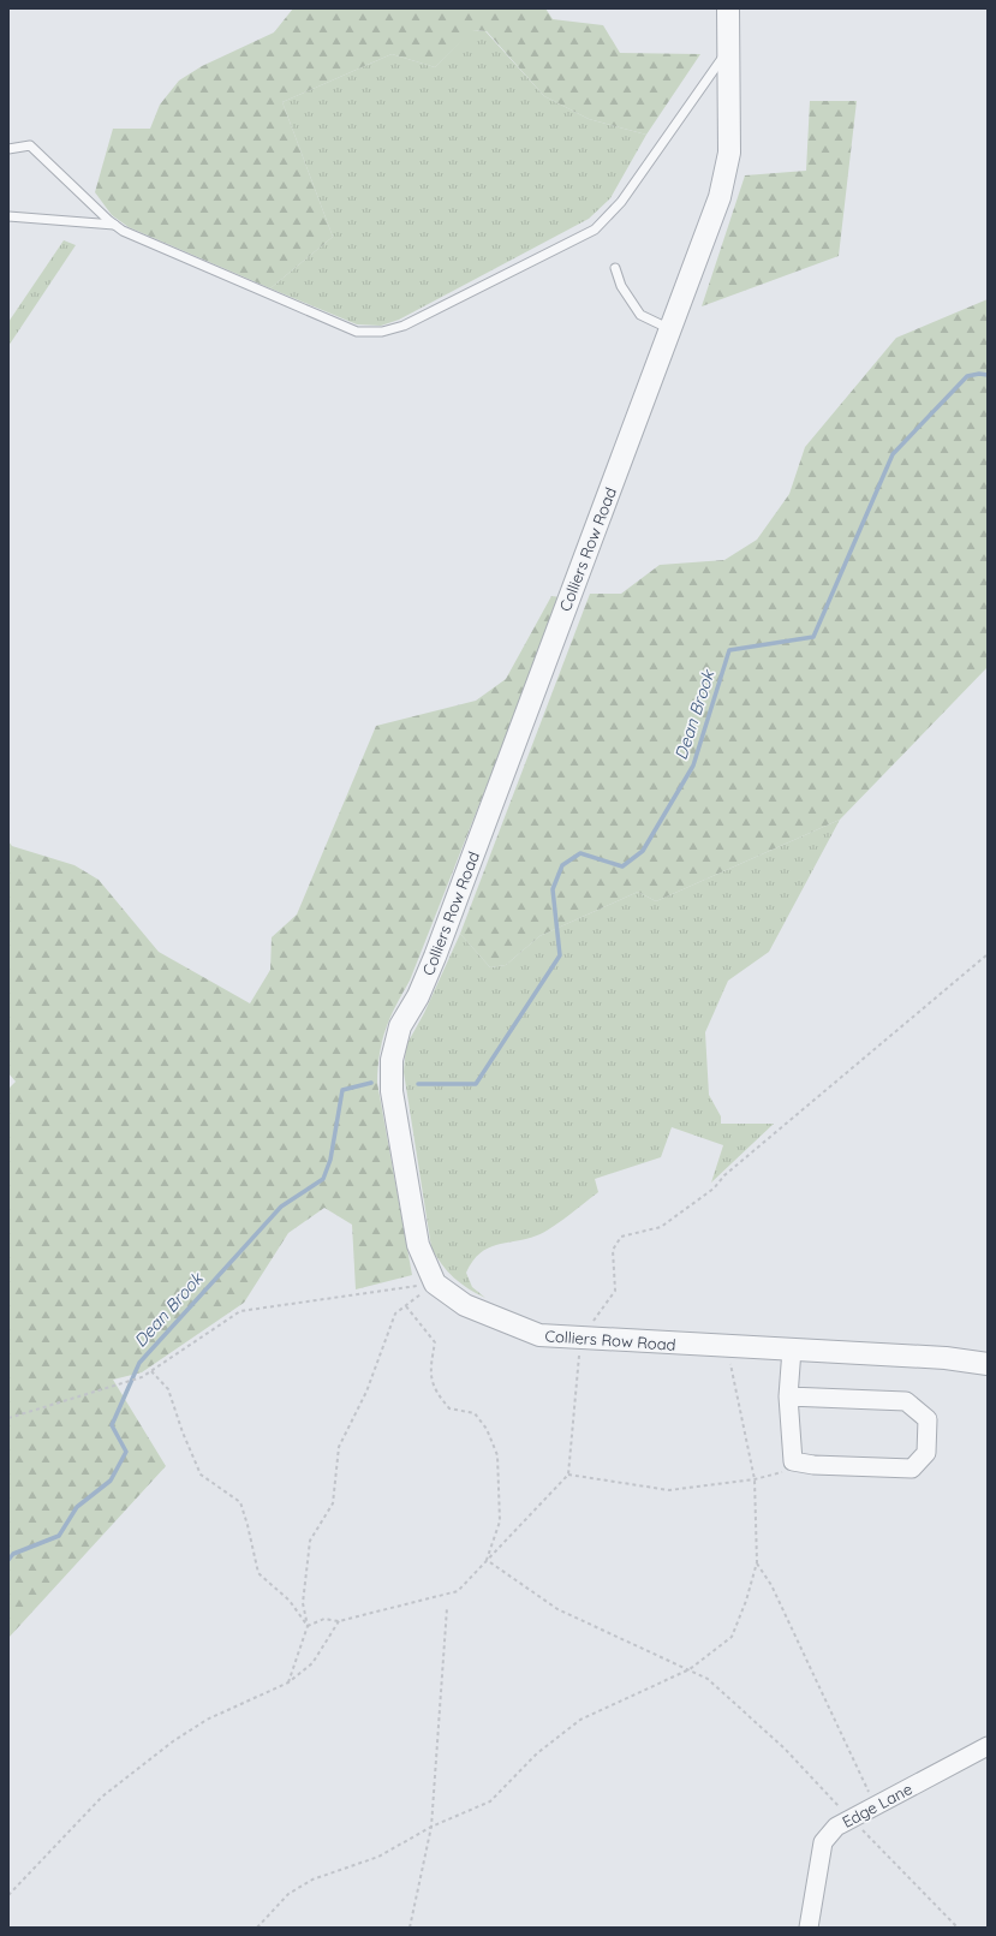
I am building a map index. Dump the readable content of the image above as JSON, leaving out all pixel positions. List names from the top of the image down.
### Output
{
  "streets": {
    "street": ["Colliers Row Road", "Edge Lane"]
  },
  "water": ["Dean Brook"]
}
